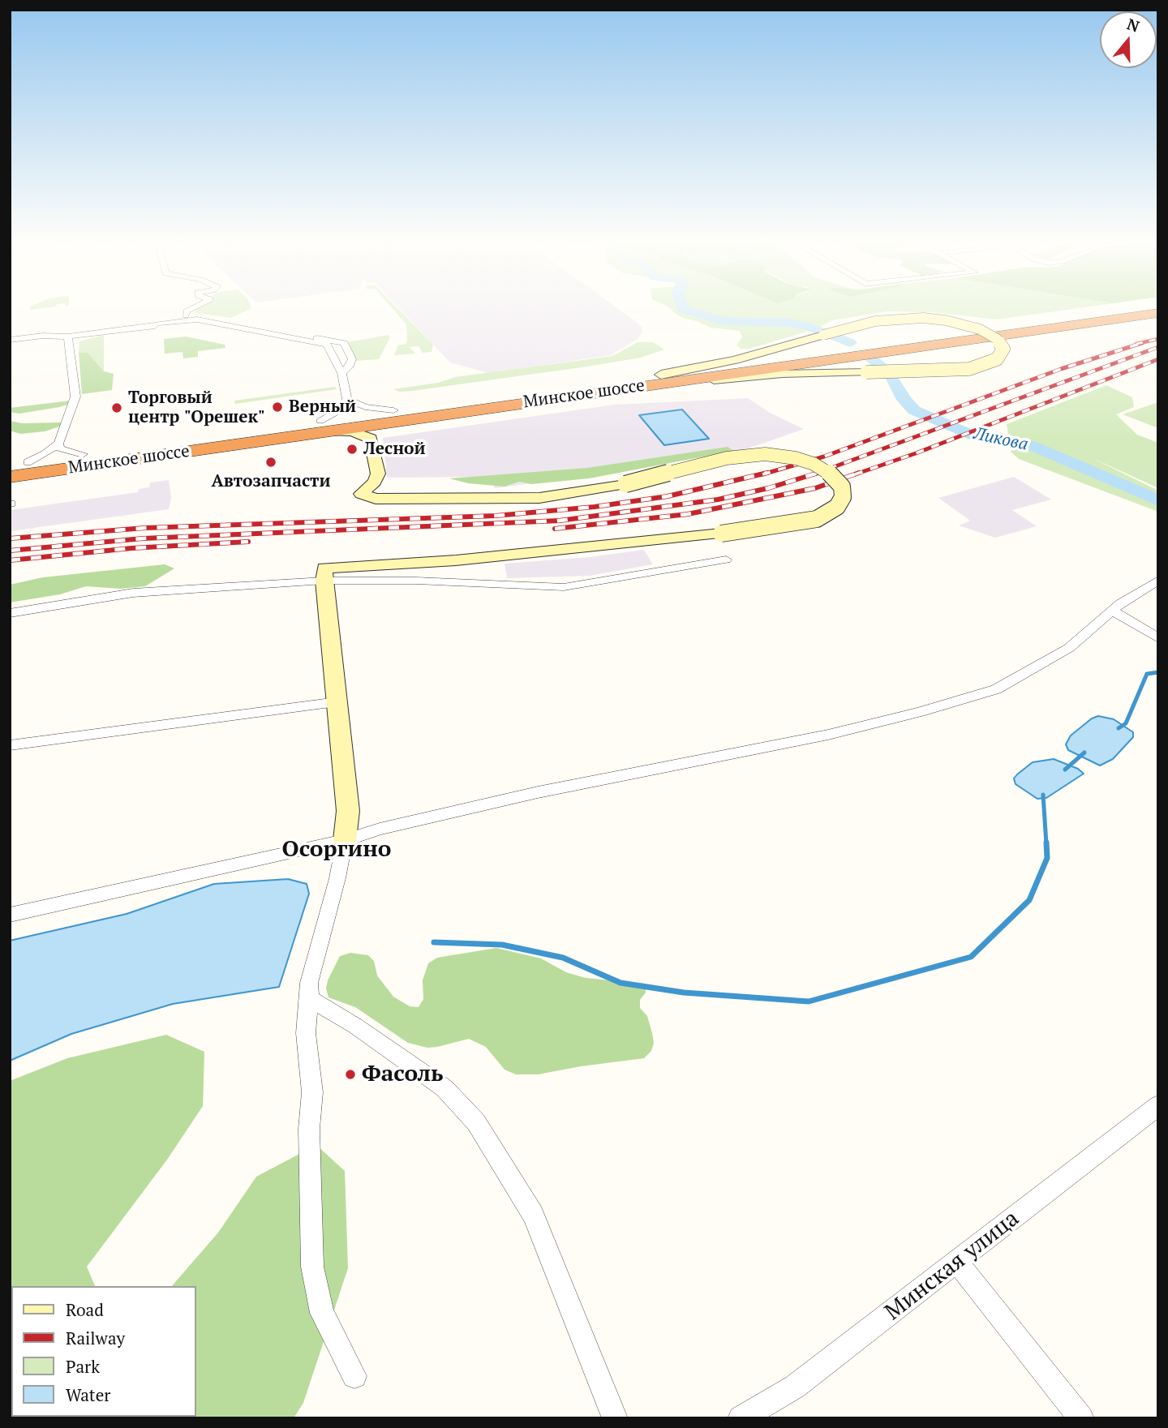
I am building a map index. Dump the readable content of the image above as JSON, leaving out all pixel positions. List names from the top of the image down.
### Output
{
  "streets": {
    "highway": ["Минское шоссе"],
    "street": ["Минская улица"]
  },
  "districts": ["Осоргино"],
  "water": ["Ликова"],
  "places": [
    "Верный",
    "Торговый центр \"Орешек\"",
    "Лесной",
    "Автозапчасти",
    "Фасоль"
  ],
  "legend": [
    "Road",
    "Railway",
    "Park",
    "Water"
  ],
  "north": "top"
}
